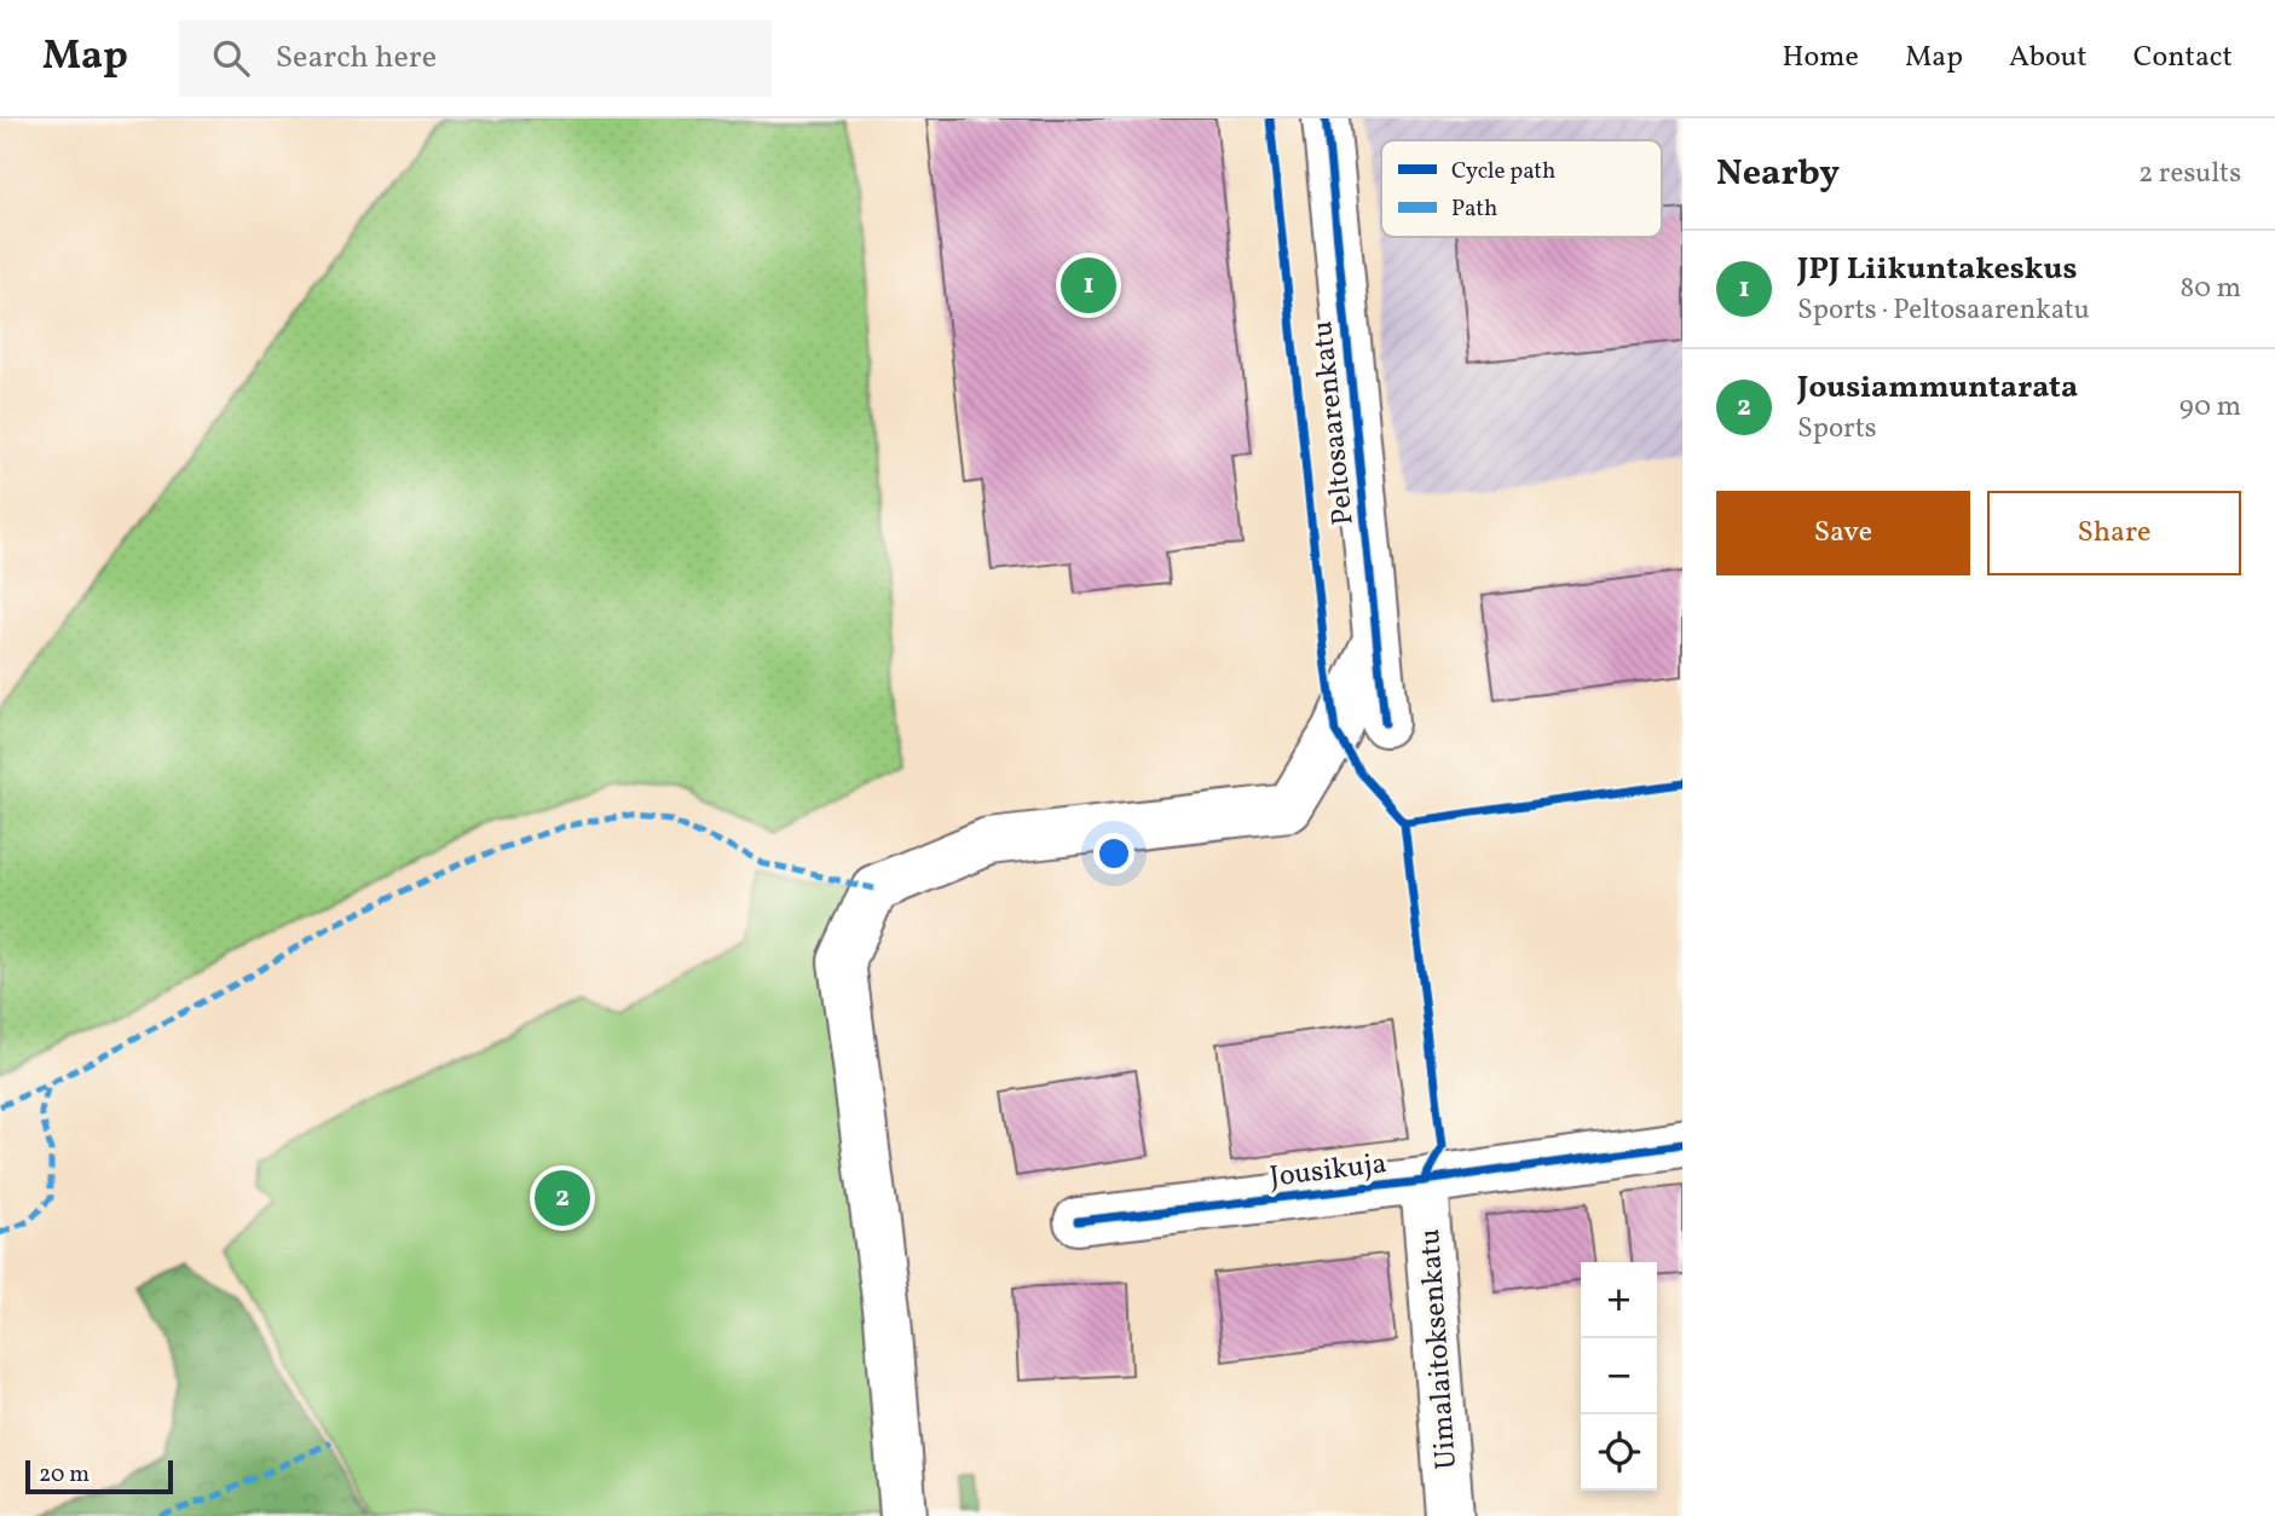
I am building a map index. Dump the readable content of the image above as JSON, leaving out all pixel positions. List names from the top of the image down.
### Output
{
  "streets": {
    "street": ["Peltosaarenkatu", "Jousikuja", "Uimalaitoksenkatu"]
  },
  "crossings": [
    ["Jousikuja", "Uimalaitoksenkatu"]
  ],
  "legend": ["Cycle path", "Path"],
  "scale_bar": "20 m",
  "page": {
    "header": "Map",
    "search": "Search here",
    "nav": [
      "Home",
      "Map",
      "About",
      "Contact"
    ],
    "heading": ["Nearby", "2 results"],
    "list": [
      {
        "mark": "1",
        "name": "JPJ Liikuntakeskus",
        "note": "Sports · Peltosaarenkatu",
        "value": "80 m"
      },
      {
        "mark": "2",
        "name": "Jousiammuntarata",
        "note": "Sports",
        "value": "90 m"
      }
    ],
    "pins": ["1", "2"],
    "buttons": ["Save", "Share"],
    "map_buttons": ["+", "−"],
    "scale": "20 m"
  }
}
